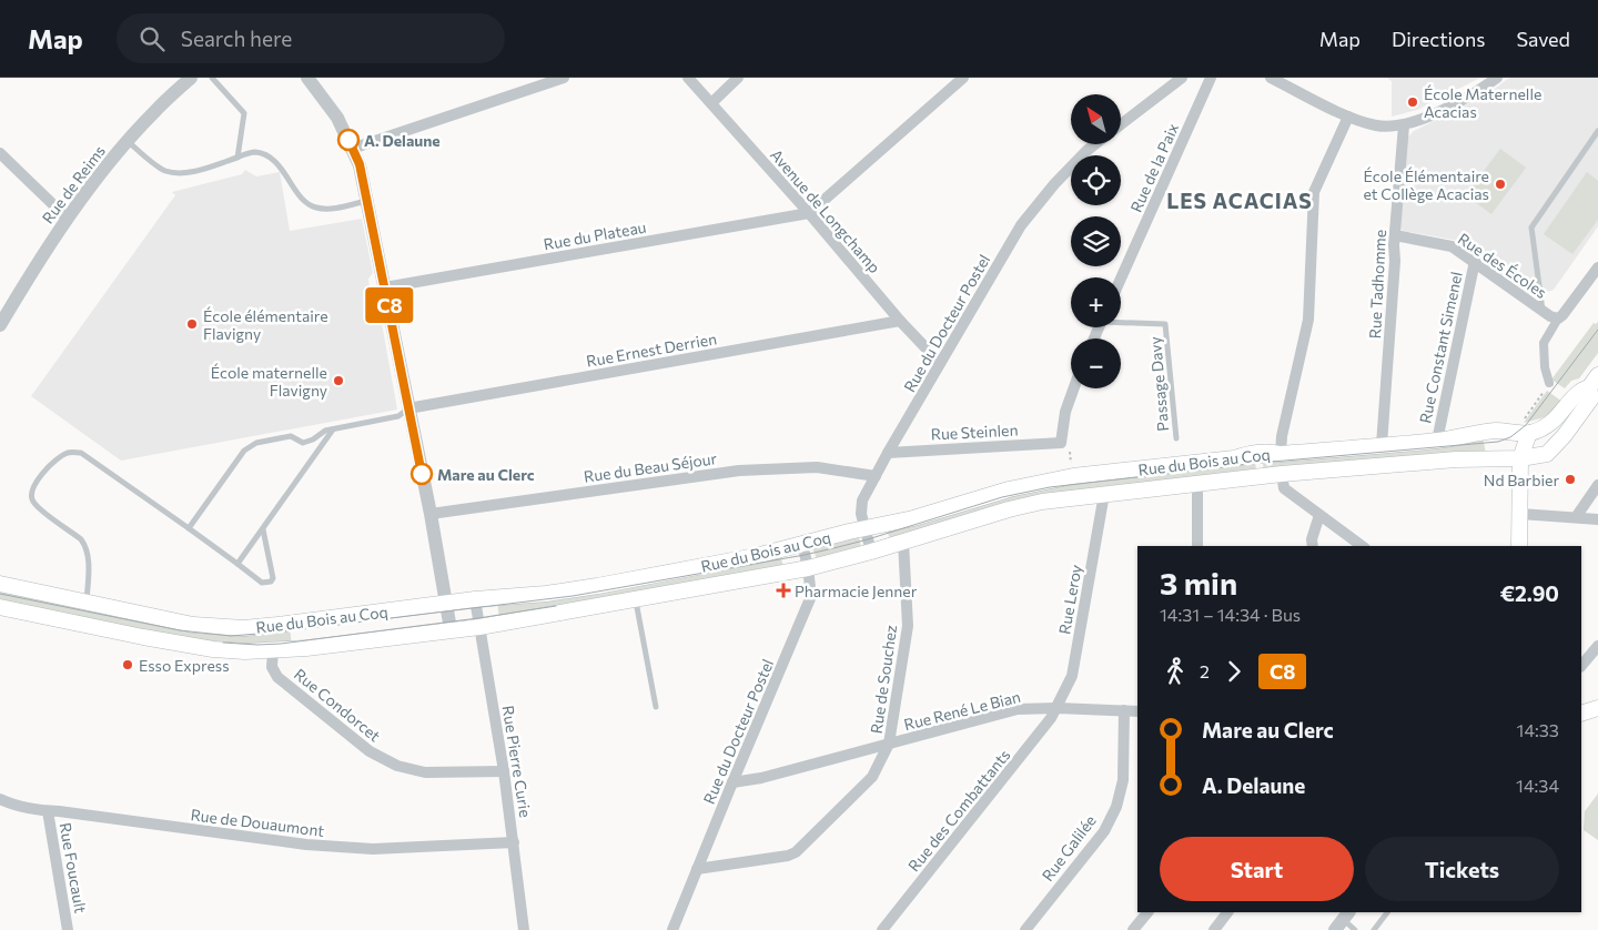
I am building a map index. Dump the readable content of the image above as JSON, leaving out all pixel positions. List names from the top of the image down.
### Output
{
  "streets": {
    "main road": ["Rue du Bois au Coq"],
    "street": [
      "Rue de la Paix",
      "Rue de Reims",
      "Avenue de Longchamp",
      "Rue du Plateau",
      "Rue des Écoles",
      "Rue Tadhomme",
      "Rue du Docteur Postel",
      "Rue Constant Simenel",
      "Rue Ernest Derrien",
      "Rue Steinlen",
      "Rue du Beau Séjour",
      "Rue Leroy",
      "Rue de Souchez",
      "Rue Condorcet",
      "Rue René Le Bian",
      "Rue Pierre Curie",
      "Rue des Combattants",
      "Rue de Douaumont",
      "Rue Galilée",
      "Rue Foucault"
    ],
    "lane": ["Passage Davy"]
  },
  "crossings": [
    ["Avenue de Longchamp", "Rue du Plateau"],
    ["Avenue de Longchamp", "Rue du Docteur Postel"],
    ["Avenue de Longchamp", "Rue Ernest Derrien"],
    ["Rue des Écoles", "Rue Tadhomme"],
    ["Rue des Écoles", "Rue Constant Simenel"],
    ["Rue Tadhomme", "Rue du Bois au Coq"],
    ["Rue du Docteur Postel", "Rue Steinlen"],
    ["Rue du Docteur Postel", "Rue du Bois au Coq"],
    ["Rue du Docteur Postel", "Rue du Beau Séjour"],
    ["Rue du Docteur Postel", "Rue de Souchez"],
    ["Rue du Docteur Postel", "Rue René Le Bian"],
    ["Rue Constant Simenel", "Rue du Bois au Coq"],
    ["Rue du Bois au Coq", "Rue Leroy"],
    ["Rue du Bois au Coq", "Rue de Souchez"],
    ["Rue du Bois au Coq", "Rue Condorcet"],
    ["Rue du Bois au Coq", "Rue Pierre Curie"],
    ["Rue Leroy", "Rue René Le Bian"],
    ["Rue Leroy", "Rue des Combattants"],
    ["Rue de Souchez", "Rue René Le Bian"],
    ["Rue Condorcet", "Rue Pierre Curie"],
    ["Rue René Le Bian", "Rue des Combattants"],
    ["Rue René Le Bian", "Rue Galilée"],
    ["Rue Pierre Curie", "Rue de Douaumont"],
    ["Rue de Douaumont", "Rue Foucault"]
  ],
  "districts": ["LES ACACIAS"],
  "places": {
    "other": [
      "École Maternelle Acacias",
      "A. Delaune",
      "École Élémentaire et Collège Acacias",
      "École élémentaire Flavigny",
      "École maternelle Flavigny",
      "Mare au Clerc",
      "Nd Barbier",
      "Esso Express"
    ],
    "health": ["Pharmacie Jenner"]
  },
  "lines": ["bus line C8"],
  "north": "top left",
  "page": {
    "header": "Map",
    "search": "Search here",
    "nav": ["Map", "Directions", "Saved"],
    "on_map": "C8",
    "map_buttons": ["+", "−"],
    "heading": ["3 min", "14:31 – 14:34 · Bus", "€2.90"],
    "legs": ["2", "C8"],
    "list": [
      {
        "name": "Mare au Clerc",
        "value": "14:33"
      },
      {
        "name": "A. Delaune",
        "value": "14:34"
      }
    ],
    "buttons": ["Start", "Tickets"]
  }
}
